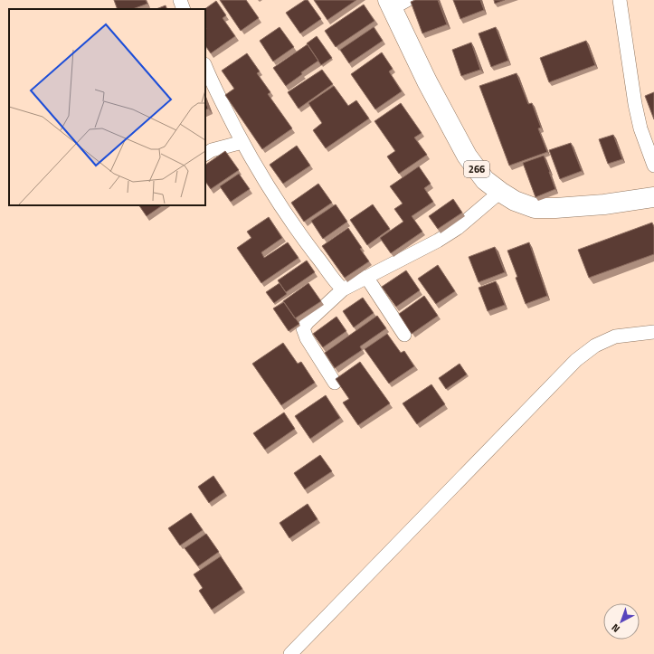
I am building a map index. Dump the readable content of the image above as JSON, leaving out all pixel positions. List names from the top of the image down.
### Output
{
  "streets": {
    "main road": ["266"]
  },
  "north": "bottom left"
}
